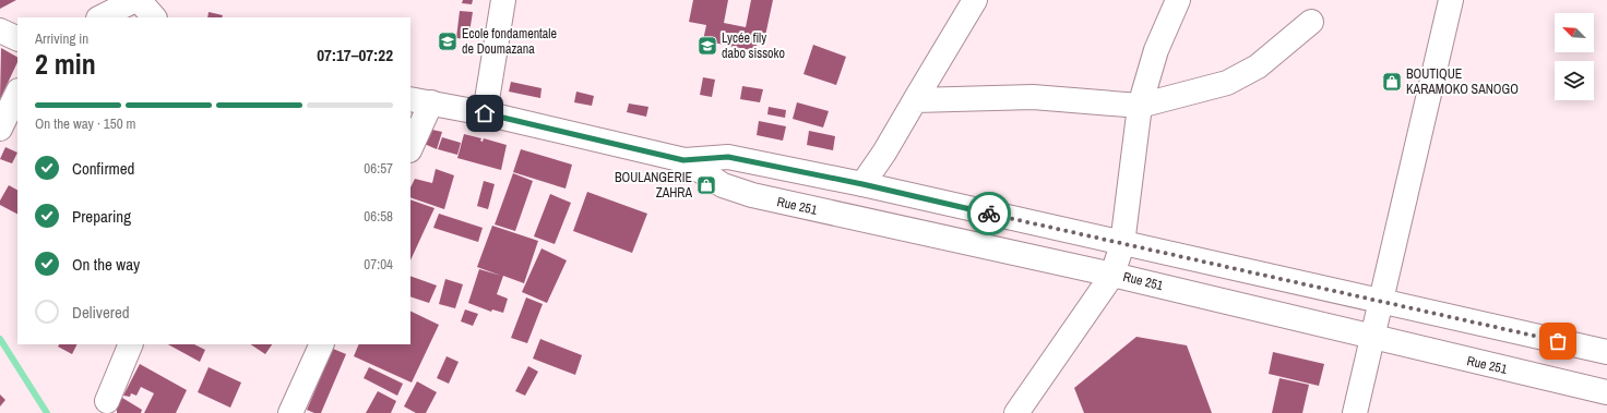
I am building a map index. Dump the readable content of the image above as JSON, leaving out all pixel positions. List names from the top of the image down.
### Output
{
  "streets": {
    "main road": ["Rue 251"]
  },
  "places": {
    "school or university": ["Ecole fondamentale de Doumazana", "Lycée fily dabo sissoko"],
    "shop": ["BOUTIQUE KARAMOKO SANOGO", "BOULANGERIE ZAHRA"]
  },
  "north": "top left",
  "page": {
    "heading": ["2 min", "Arriving in", "07:17–07:22"],
    "bar": "On the way · 150 m",
    "list": [
      ["Confirmed", "06:57"],
      ["Preparing", "06:58"],
      ["On the way", "07:04"],
      "Delivered"
    ]
  }
}
